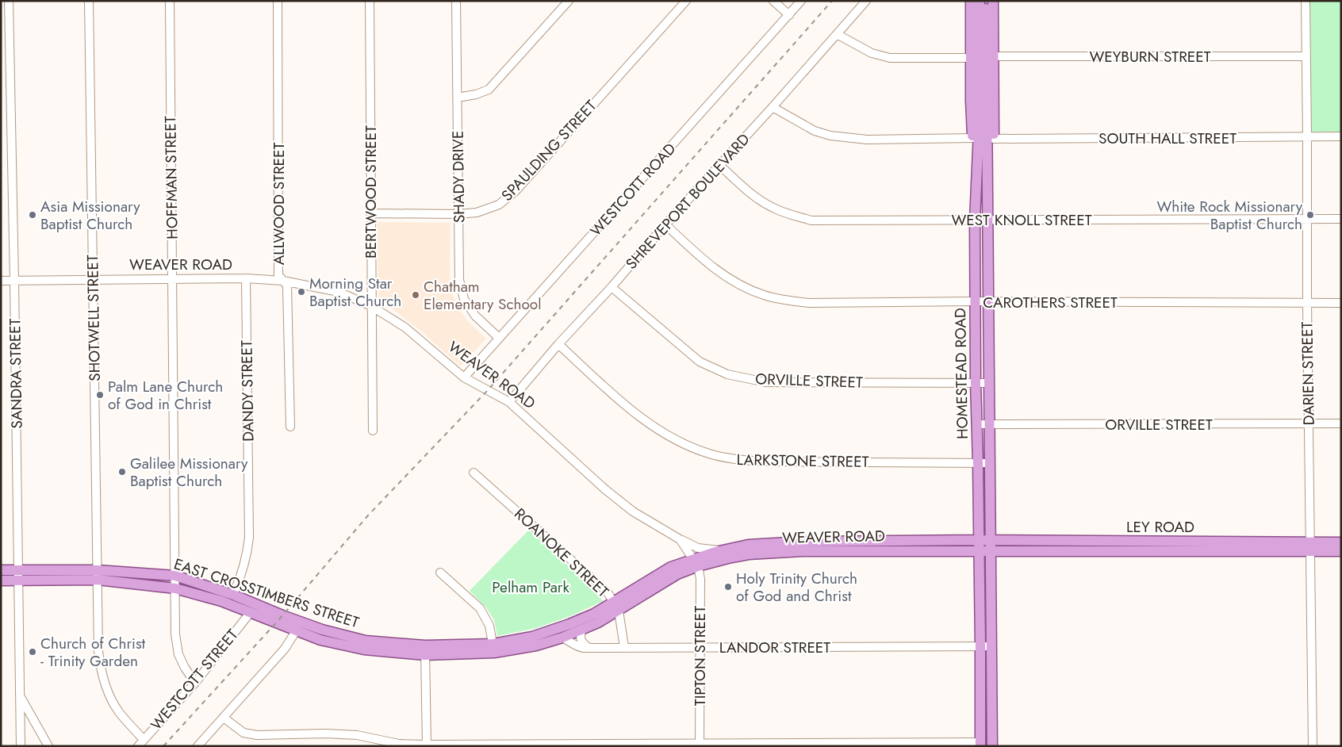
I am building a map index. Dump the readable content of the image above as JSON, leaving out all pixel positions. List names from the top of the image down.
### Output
{
  "streets": {
    "main road": [
      "WEAVER ROAD",
      "HOMESTEAD ROAD",
      "LEY ROAD",
      "EAST CROSSTIMBERS STREET"
    ],
    "street": [
      "WEYBURN STREET",
      "SOUTH HALL STREET",
      "SPAULDING STREET",
      "SHADY DRIVE",
      "HOFFMAN STREET",
      "WESTCOTT ROAD",
      "BERTWOOD STREET",
      "SHREVEPORT BOULEVARD",
      "ALLWOOD STREET",
      "WEST KNOLL STREET",
      "CAROTHERS STREET",
      "SHOTWELL STREET",
      "SANDRA STREET",
      "DARIEN STREET",
      "ORVILLE STREET",
      "DANDY STREET",
      "LARKSTONE STREET",
      "ROANOKE STREET",
      "LANDOR STREET",
      "TIPTON STREET",
      "WESTCOTT STREET"
    ]
  },
  "crossings": [
    ["WEYBURN STREET", "DARIEN STREET"],
    ["SOUTH HALL STREET", "DARIEN STREET"],
    ["SPAULDING STREET", "SHADY DRIVE"],
    ["SPAULDING STREET", "BERTWOOD STREET"],
    ["SHADY DRIVE", "WESTCOTT ROAD"],
    ["HOFFMAN STREET", "WEAVER ROAD"],
    ["HOFFMAN STREET", "EAST CROSSTIMBERS STREET"],
    ["HOFFMAN STREET", "WESTCOTT STREET"],
    ["WESTCOTT ROAD", "WEAVER ROAD"],
    ["BERTWOOD STREET", "WEAVER ROAD"],
    ["SHREVEPORT BOULEVARD", "WEST KNOLL STREET"],
    ["SHREVEPORT BOULEVARD", "WEAVER ROAD"],
    ["SHREVEPORT BOULEVARD", "CAROTHERS STREET"],
    ["SHREVEPORT BOULEVARD", "ORVILLE STREET"],
    ["SHREVEPORT BOULEVARD", "LARKSTONE STREET"],
    ["ALLWOOD STREET", "WEAVER ROAD"],
    ["WEST KNOLL STREET", "HOMESTEAD ROAD"],
    ["WEST KNOLL STREET", "DARIEN STREET"],
    ["WEAVER ROAD", "SHOTWELL STREET"],
    ["WEAVER ROAD", "SANDRA STREET"],
    ["WEAVER ROAD", "HOMESTEAD ROAD"],
    ["WEAVER ROAD", "DANDY STREET"],
    ["WEAVER ROAD", "LEY ROAD"],
    ["WEAVER ROAD", "EAST CROSSTIMBERS STREET"],
    ["WEAVER ROAD", "TIPTON STREET"],
    ["CAROTHERS STREET", "HOMESTEAD ROAD"],
    ["CAROTHERS STREET", "DARIEN STREET"],
    ["SHOTWELL STREET", "EAST CROSSTIMBERS STREET"],
    ["SHOTWELL STREET", "WESTCOTT STREET"],
    ["SANDRA STREET", "EAST CROSSTIMBERS STREET"],
    ["HOMESTEAD ROAD", "ORVILLE STREET"],
    ["HOMESTEAD ROAD", "LARKSTONE STREET"],
    ["HOMESTEAD ROAD", "LEY ROAD"],
    ["HOMESTEAD ROAD", "LANDOR STREET"],
    ["DARIEN STREET", "ORVILLE STREET"],
    ["DARIEN STREET", "LEY ROAD"],
    ["DANDY STREET", "EAST CROSSTIMBERS STREET"],
    ["ROANOKE STREET", "EAST CROSSTIMBERS STREET"],
    ["ROANOKE STREET", "LANDOR STREET"],
    ["EAST CROSSTIMBERS STREET", "LANDOR STREET"],
    ["EAST CROSSTIMBERS STREET", "TIPTON STREET"],
    ["EAST CROSSTIMBERS STREET", "WESTCOTT STREET"],
    ["LANDOR STREET", "TIPTON STREET"]
  ],
  "parks": ["Pelham Park"],
  "places": [
    "Asia Missionary Baptist Church",
    "White Rock Missionary Baptist Church",
    "Morning Star Baptist Church",
    "Chatham Elementary School",
    "Palm Lane Church of God in Christ",
    "Galilee Missionary Baptist Church",
    "Holy Trinity Church of God and Christ",
    "Church of Christ - Trinity Garden"
  ]
}
